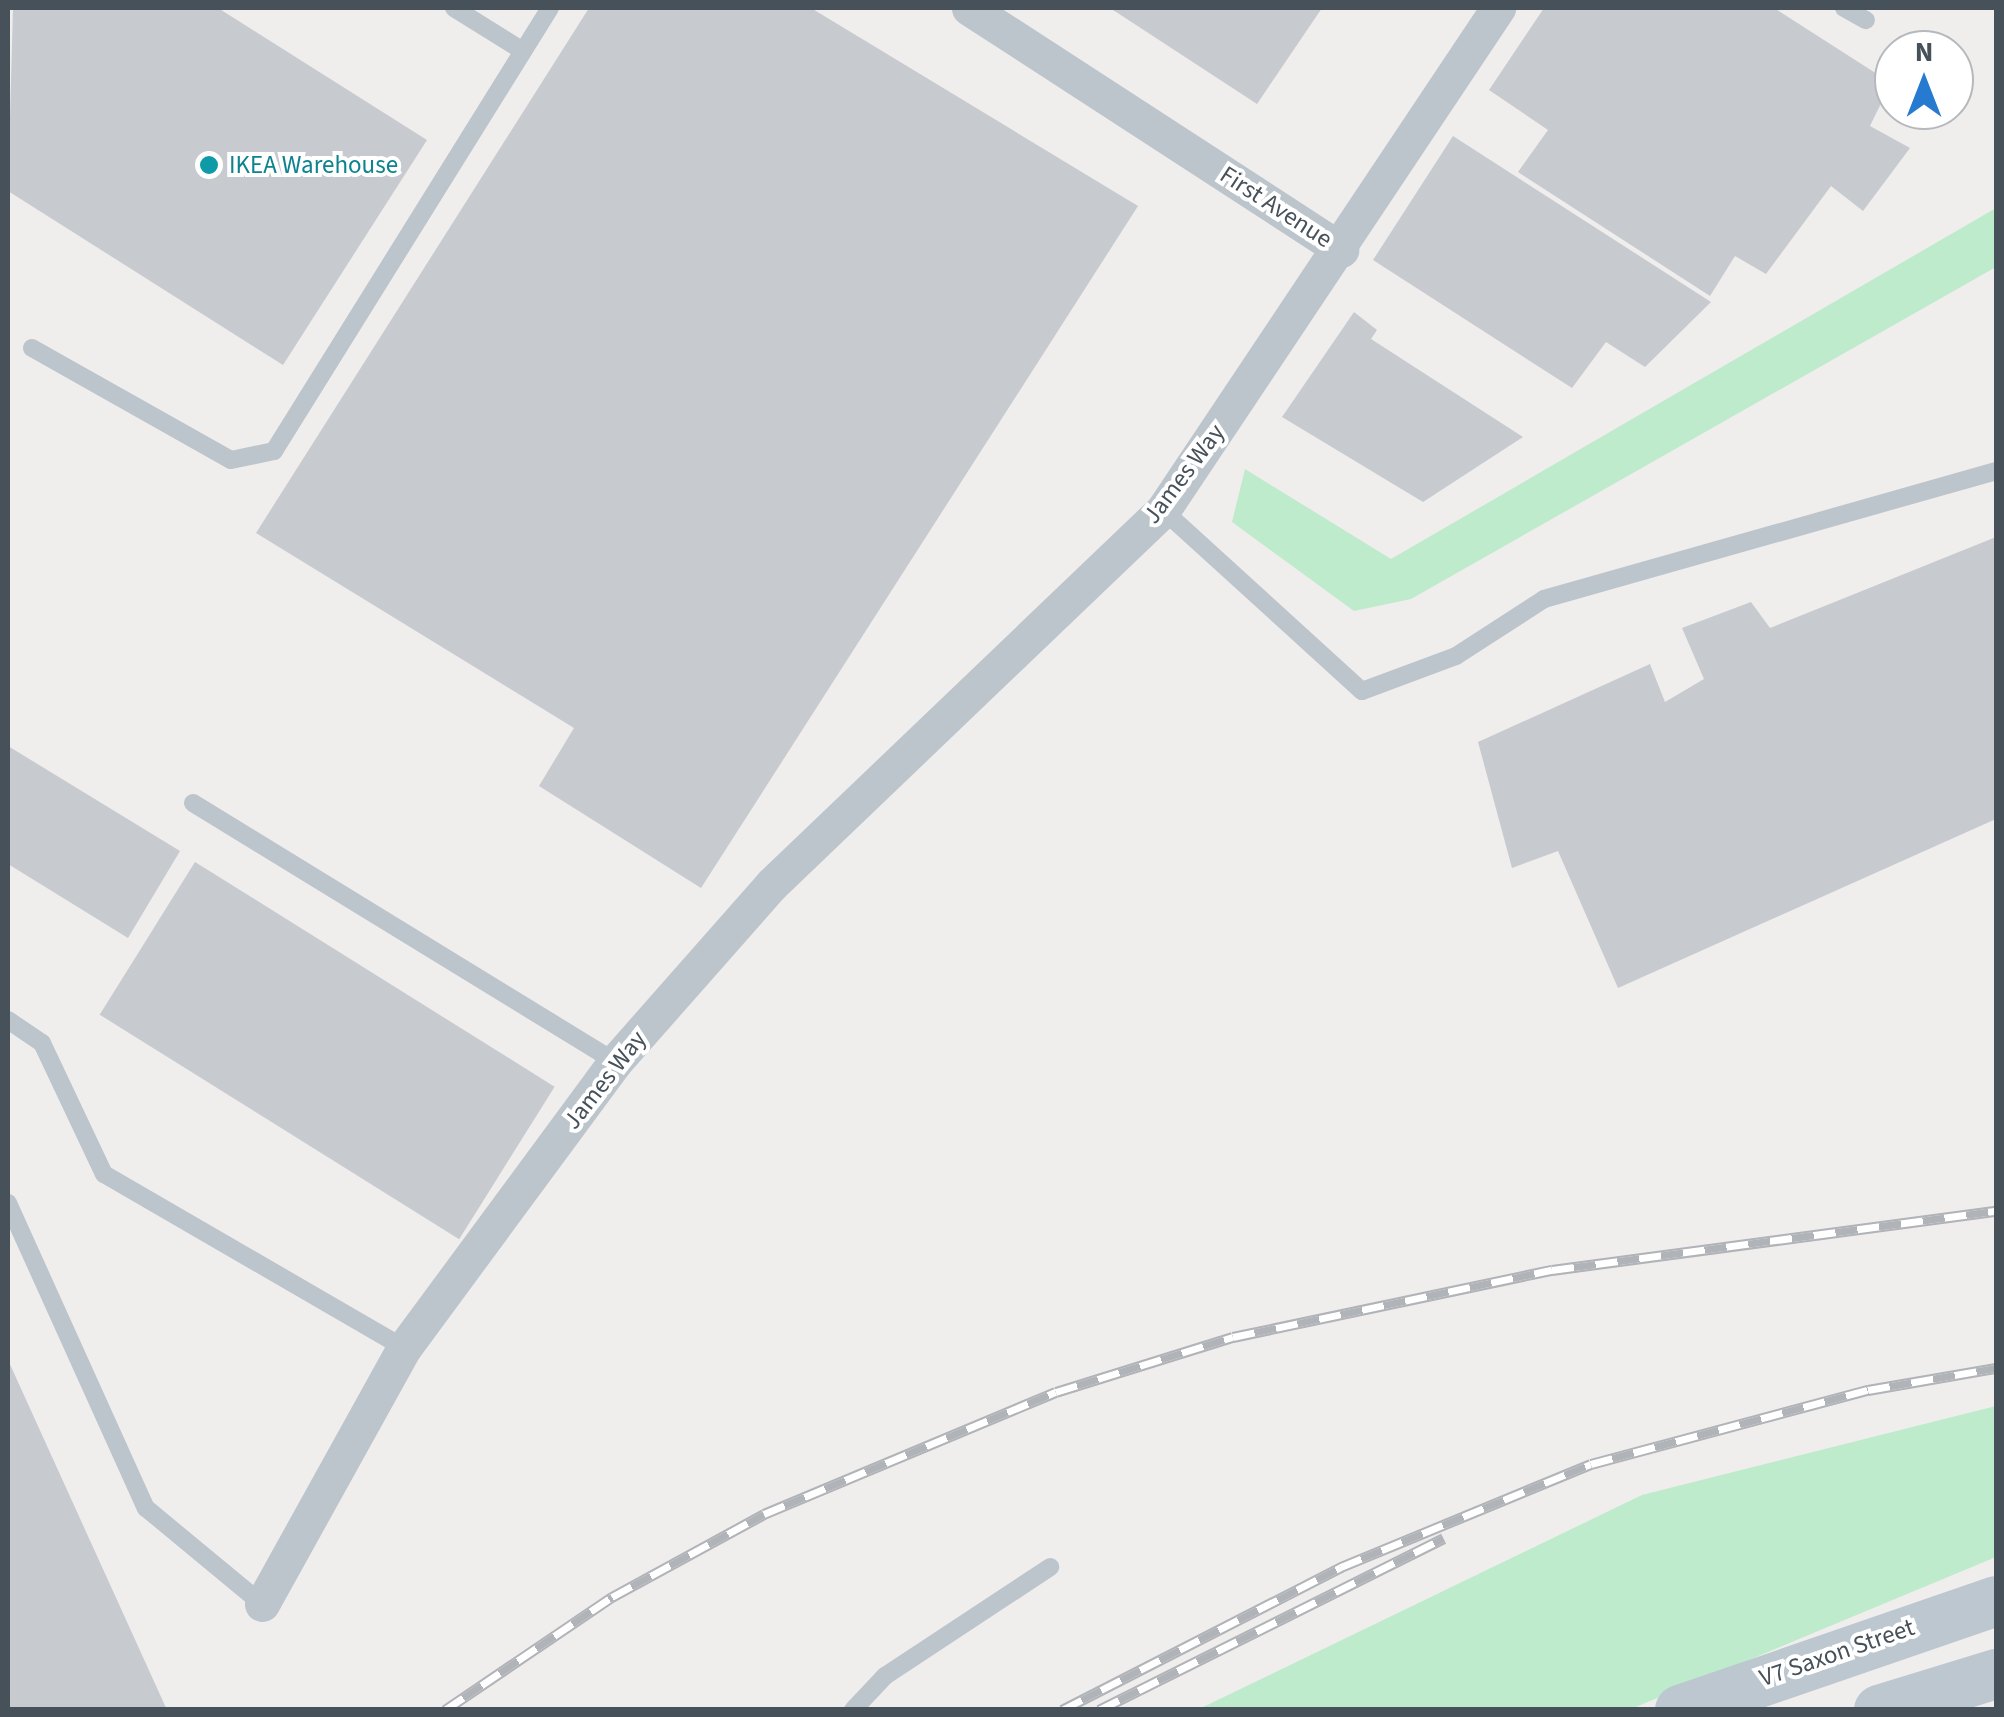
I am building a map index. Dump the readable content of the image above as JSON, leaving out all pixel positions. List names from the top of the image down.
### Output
{
  "streets": {
    "main road": ["V7 Saxon Street"],
    "street": ["First Avenue", "James Way"]
  },
  "crossings": [
    ["First Avenue", "James Way"]
  ],
  "places": ["IKEA Warehouse"],
  "north": "top"
}
